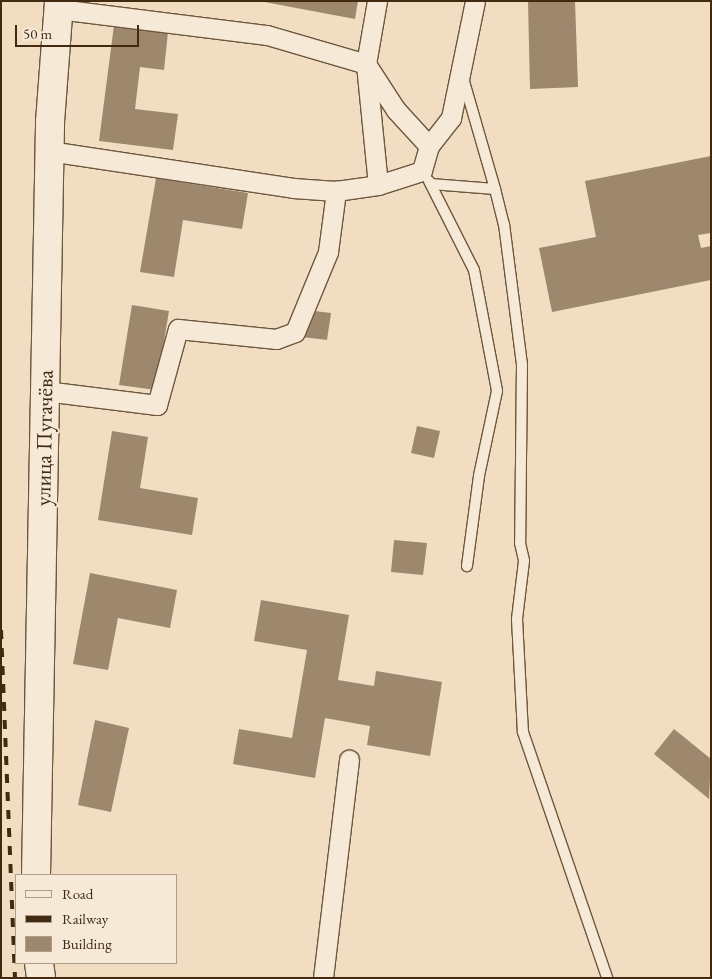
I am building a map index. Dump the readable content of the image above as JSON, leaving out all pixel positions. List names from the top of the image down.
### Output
{
  "streets": {
    "street": ["улица Пугачёва"]
  },
  "legend": ["Road", "Railway", "Building"],
  "scale_bar": "50 m"
}
